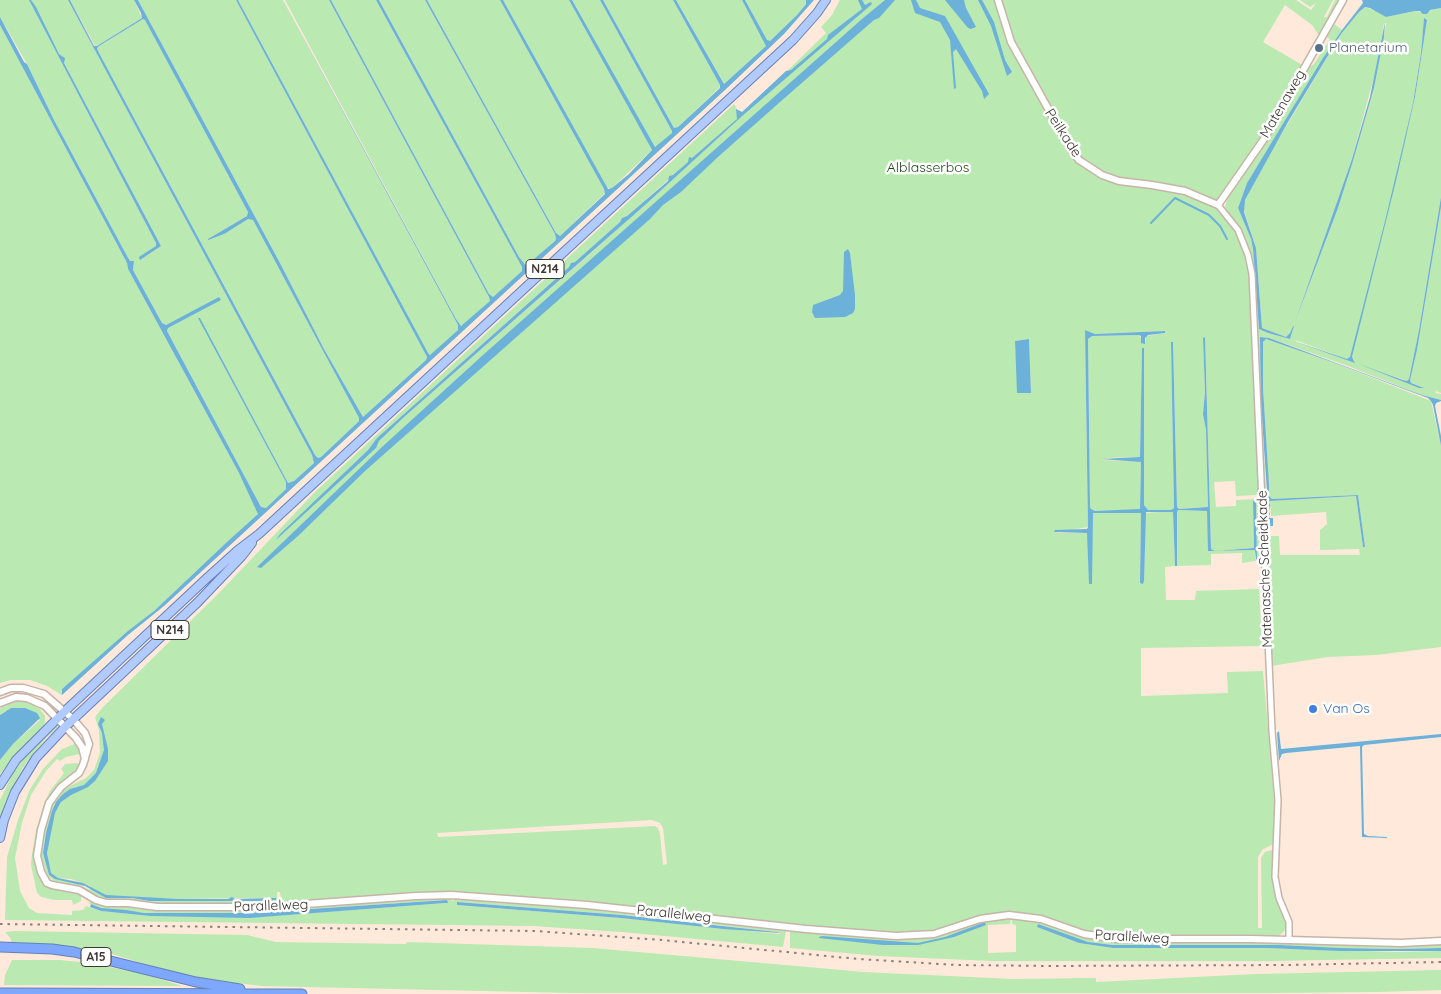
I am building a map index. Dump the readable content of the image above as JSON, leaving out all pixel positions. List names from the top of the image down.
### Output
{
  "streets": {
    "highway": ["A15"],
    "main road": ["N214"],
    "street": [
      "Matenaweg",
      "Peilkade",
      "Matenasche Scheidkade",
      "Parallelweg"
    ]
  },
  "crossings": [
    ["Matenaweg", "Peilkade"],
    ["Matenaweg", "Matenasche Scheidkade"],
    ["Peilkade", "Matenasche Scheidkade"],
    ["Matenasche Scheidkade", "Parallelweg"]
  ],
  "parks": ["Alblasserbos"],
  "places": ["Planetarium", "Van Os"]
}
